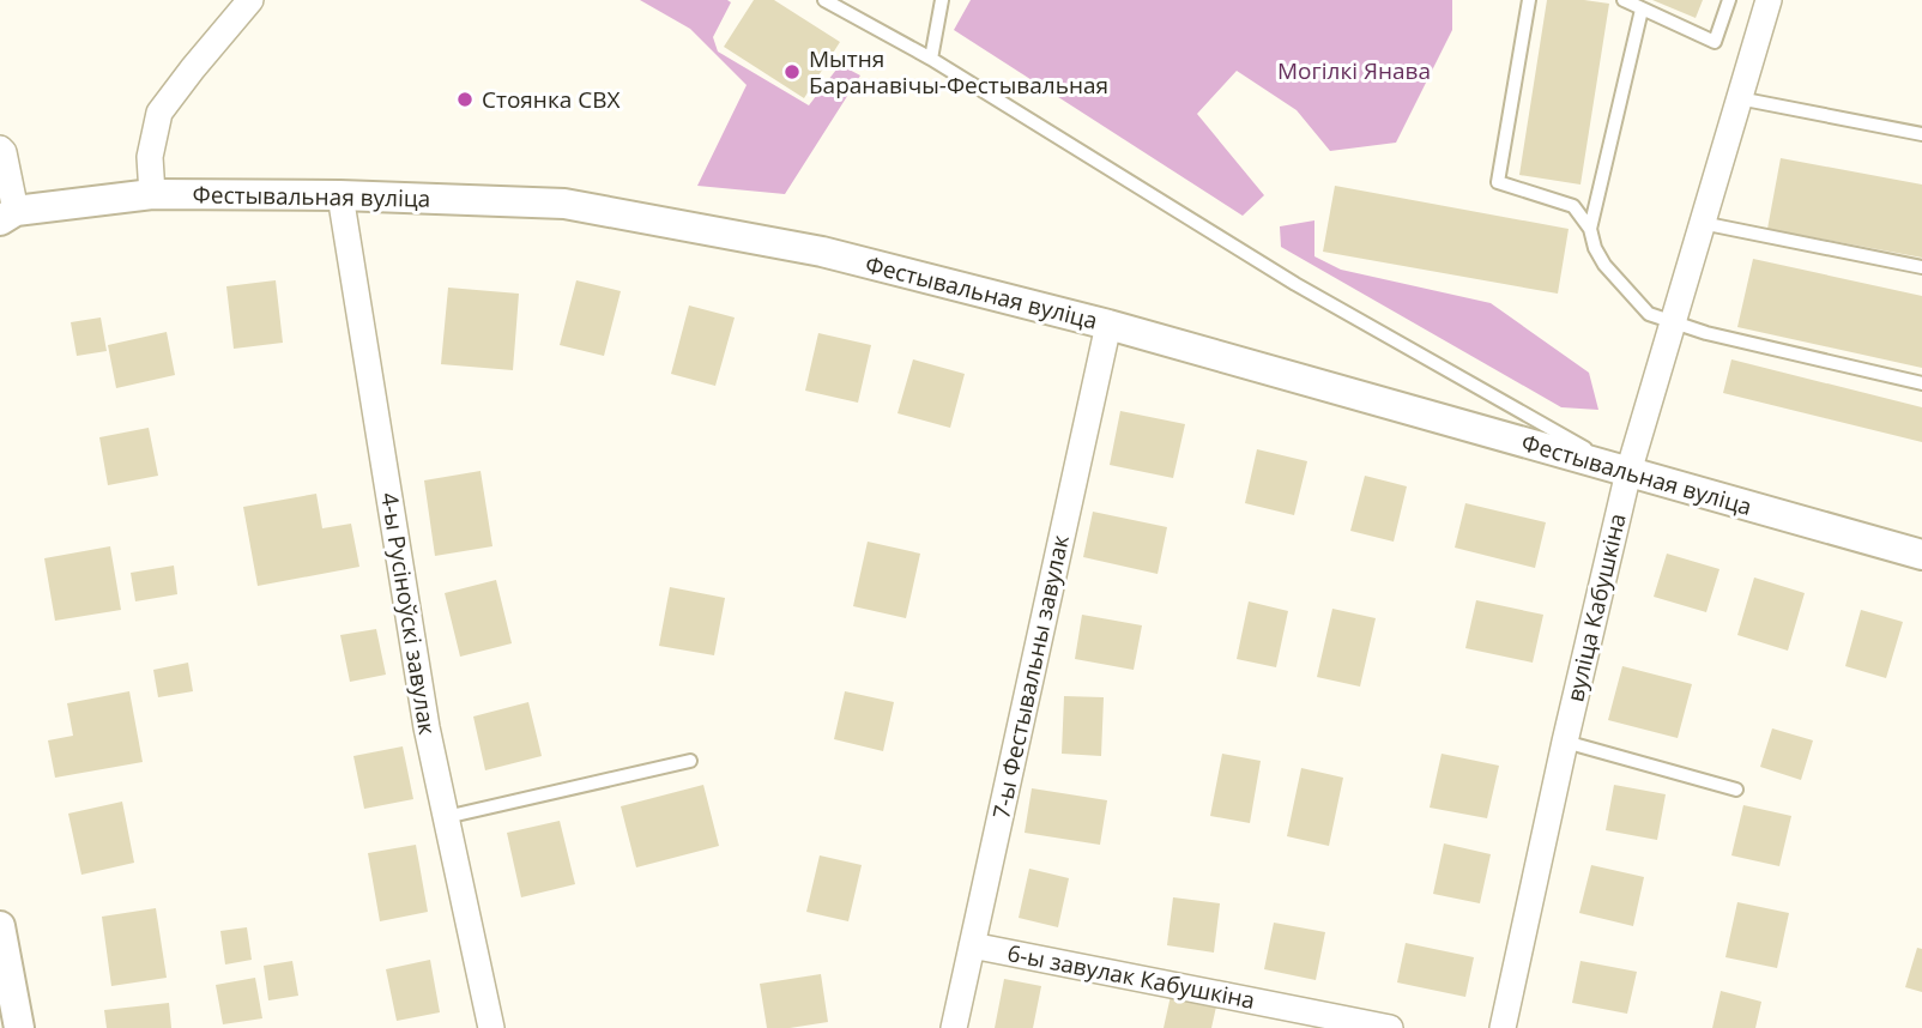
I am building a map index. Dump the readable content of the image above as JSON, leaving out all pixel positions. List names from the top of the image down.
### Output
{
  "streets": {
    "street": [
      "Фестывальная вуліца",
      "вуліца Кабушкіна",
      "4-ы Русіноўскі завулак",
      "7-ы Фестывальны завулак",
      "6-ы завулак Кабушкіна"
    ]
  },
  "crossings": [
    ["Фестывальная вуліца", "вуліца Кабушкіна"],
    ["Фестывальная вуліца", "4-ы Русіноўскі завулак"],
    ["Фестывальная вуліца", "7-ы Фестывальны завулак"],
    ["7-ы Фестывальны завулак", "6-ы завулак Кабушкіна"]
  ],
  "parks": ["Могілкі Янава"],
  "places": ["Мытня Баранавічы-Фестывальная", "Стоянка СВХ"]
}
